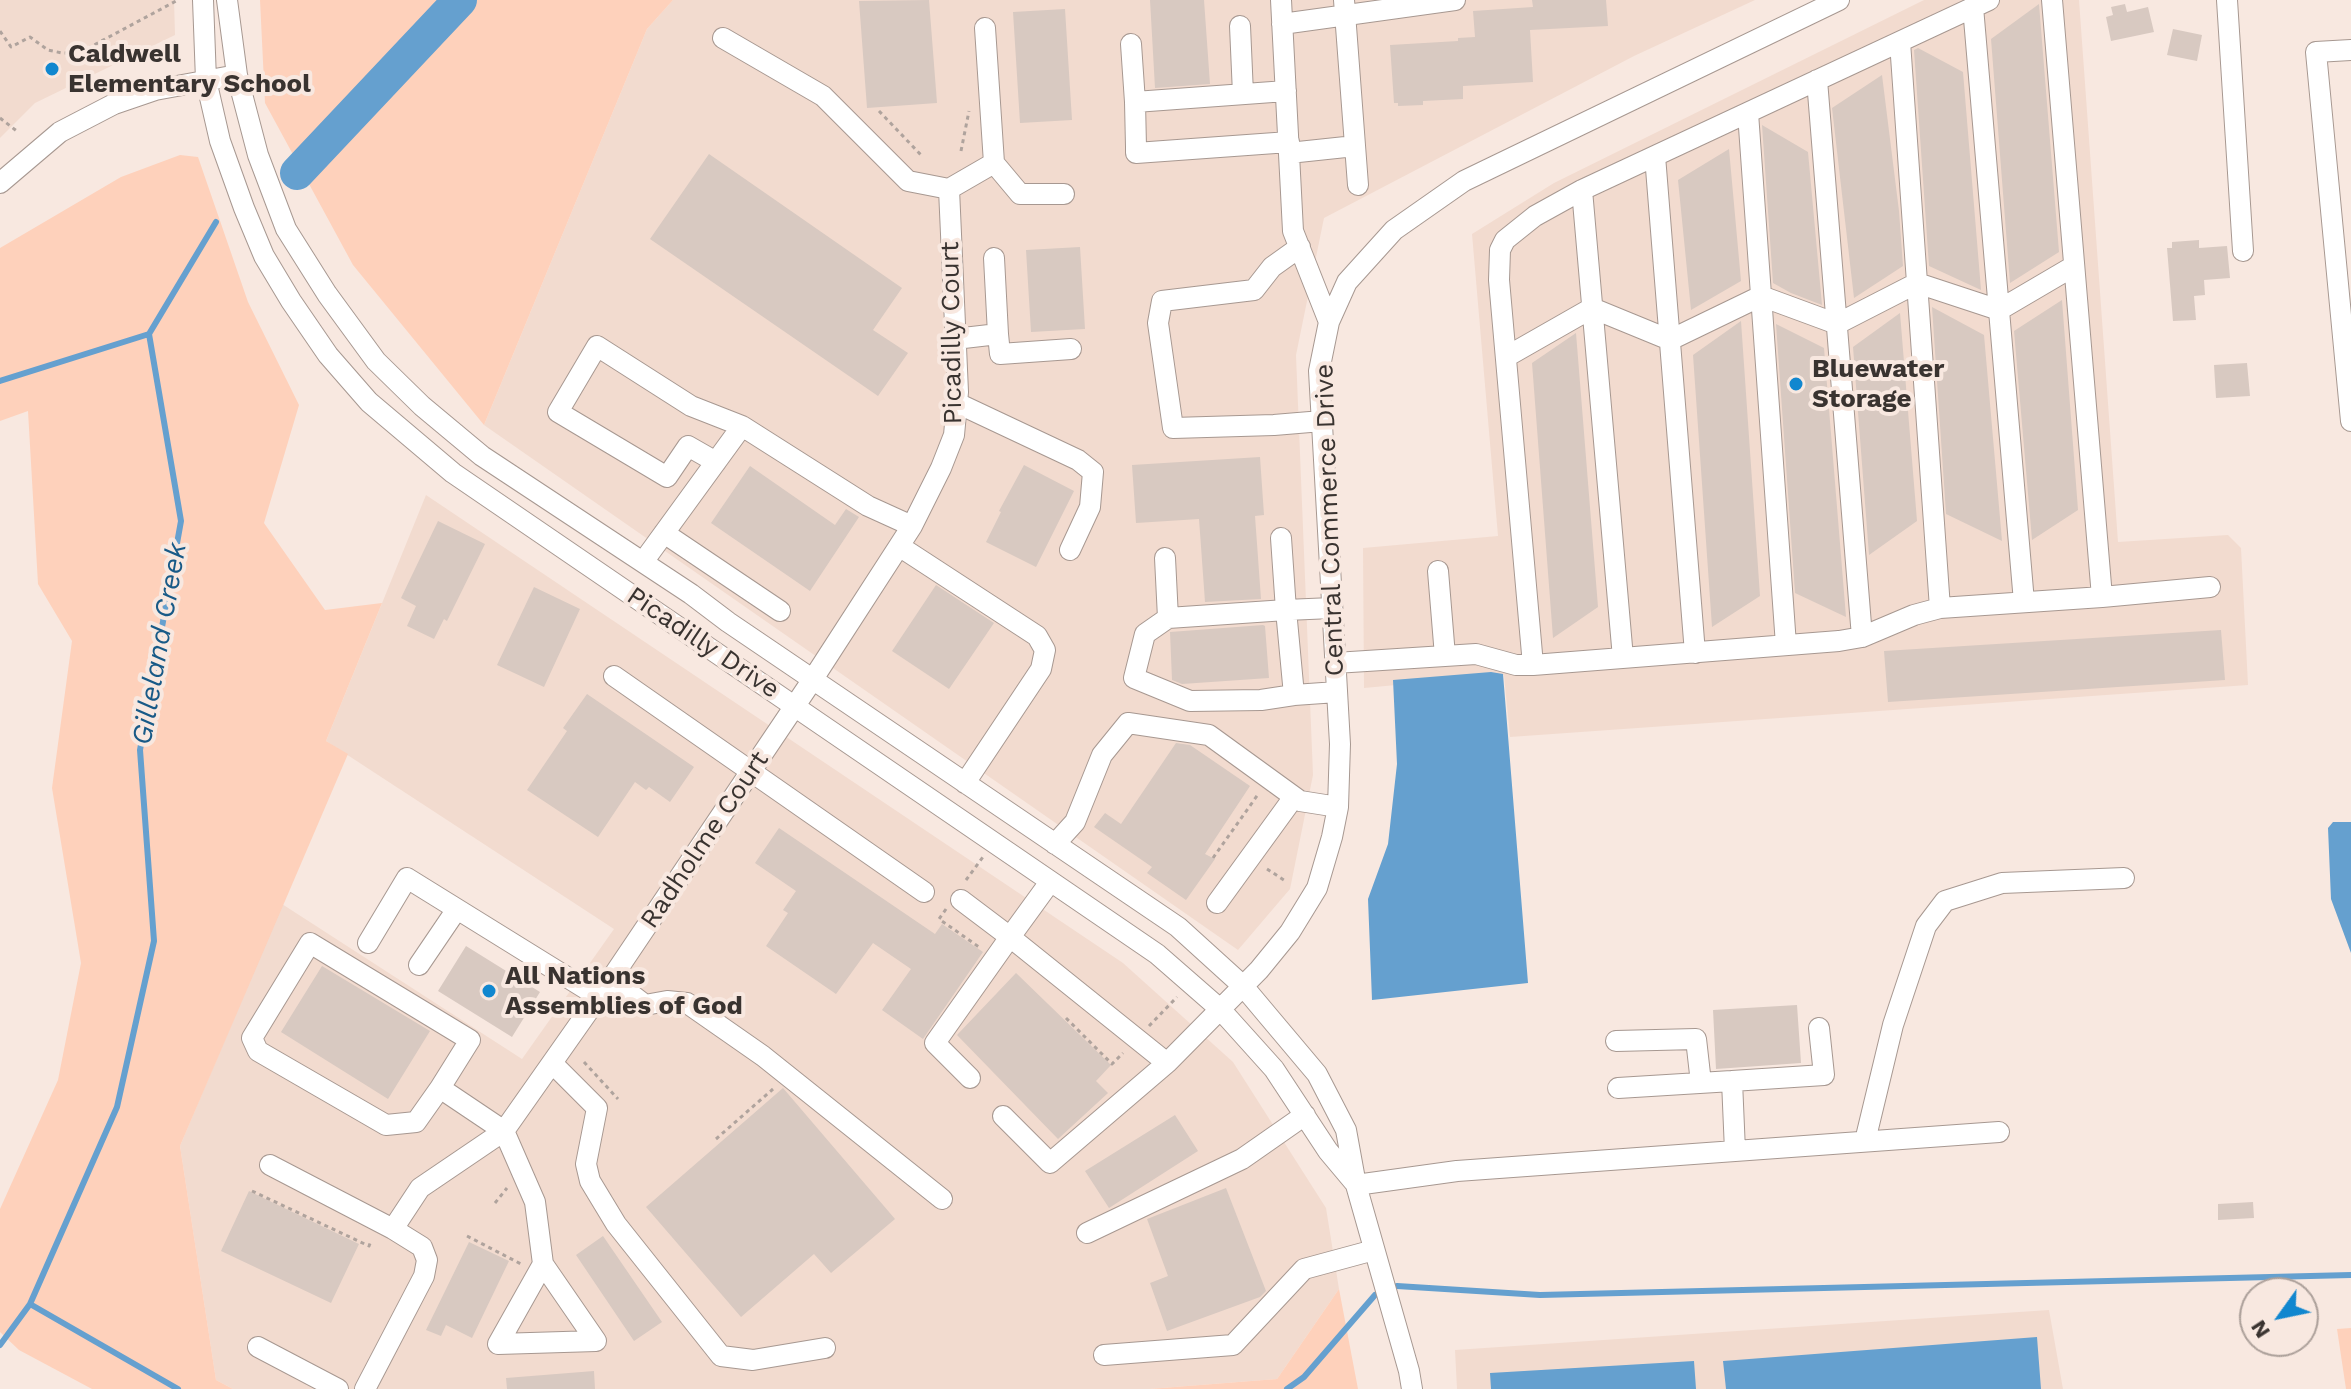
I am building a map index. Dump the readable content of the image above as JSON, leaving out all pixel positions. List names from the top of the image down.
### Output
{
  "streets": {
    "street": [
      "Picadilly Court",
      "Central Commerce Drive",
      "Picadilly Drive",
      "Radholme Court"
    ]
  },
  "crossings": [
    ["Picadilly Court", "Picadilly Drive"],
    ["Picadilly Court", "Radholme Court"],
    ["Central Commerce Drive", "Picadilly Drive"],
    ["Picadilly Drive", "Radholme Court"]
  ],
  "water": ["Gilleland Creek"],
  "places": ["Caldwell Elementary School", "Bluewater Storage", "All Nations Assemblies of God"],
  "north": "bottom left"
}
